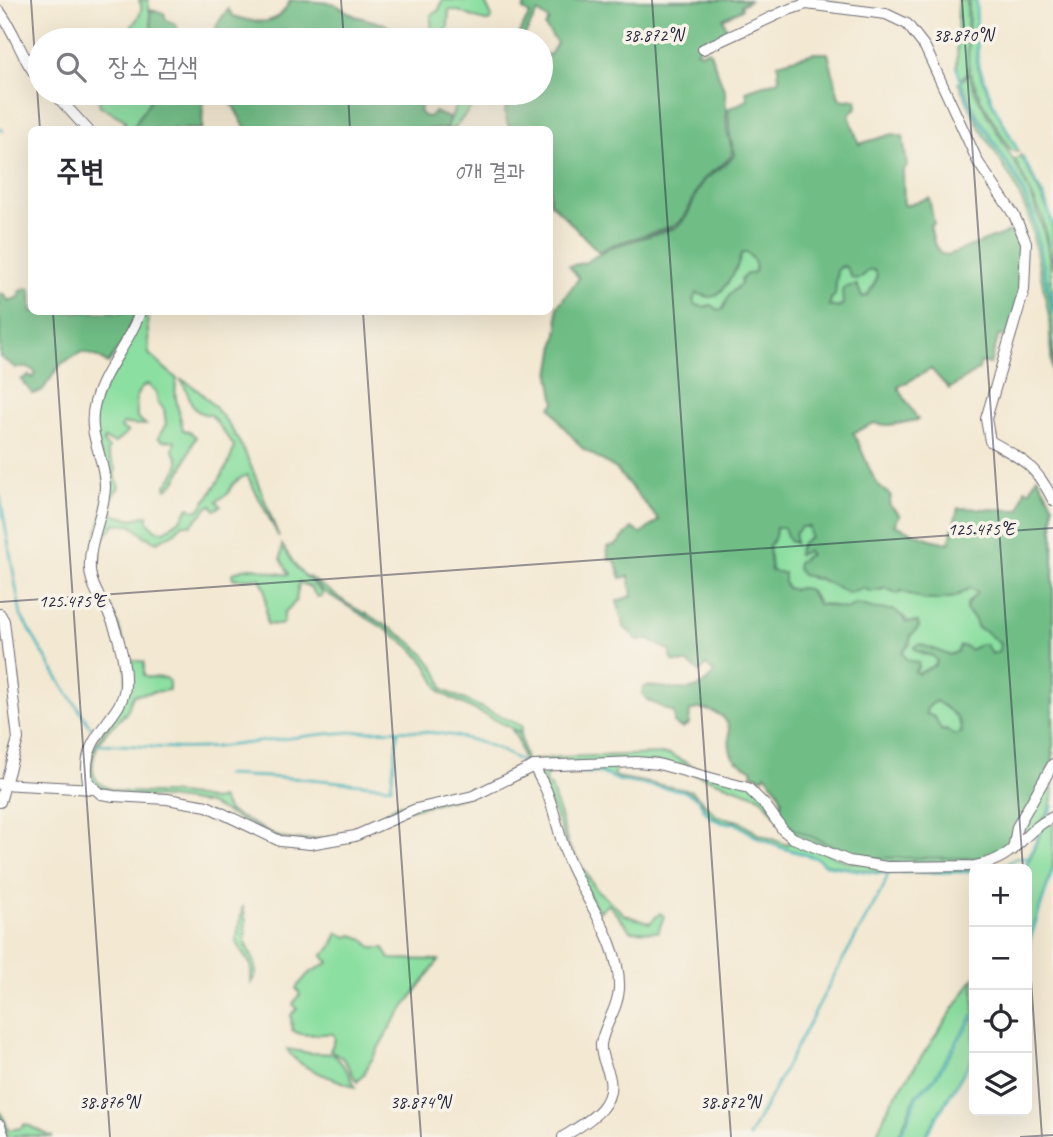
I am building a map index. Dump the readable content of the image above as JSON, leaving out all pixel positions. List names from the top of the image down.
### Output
{
  "page": {
    "search": "장소 검색",
    "heading": ["주변", "0개 결과"],
    "map_buttons": ["+", "−"]
  },
  "coordinates": [
    "38.872°N",
    "38.870°N",
    "125.475°E",
    "38.876°N",
    "38.874°N"
  ]
}
